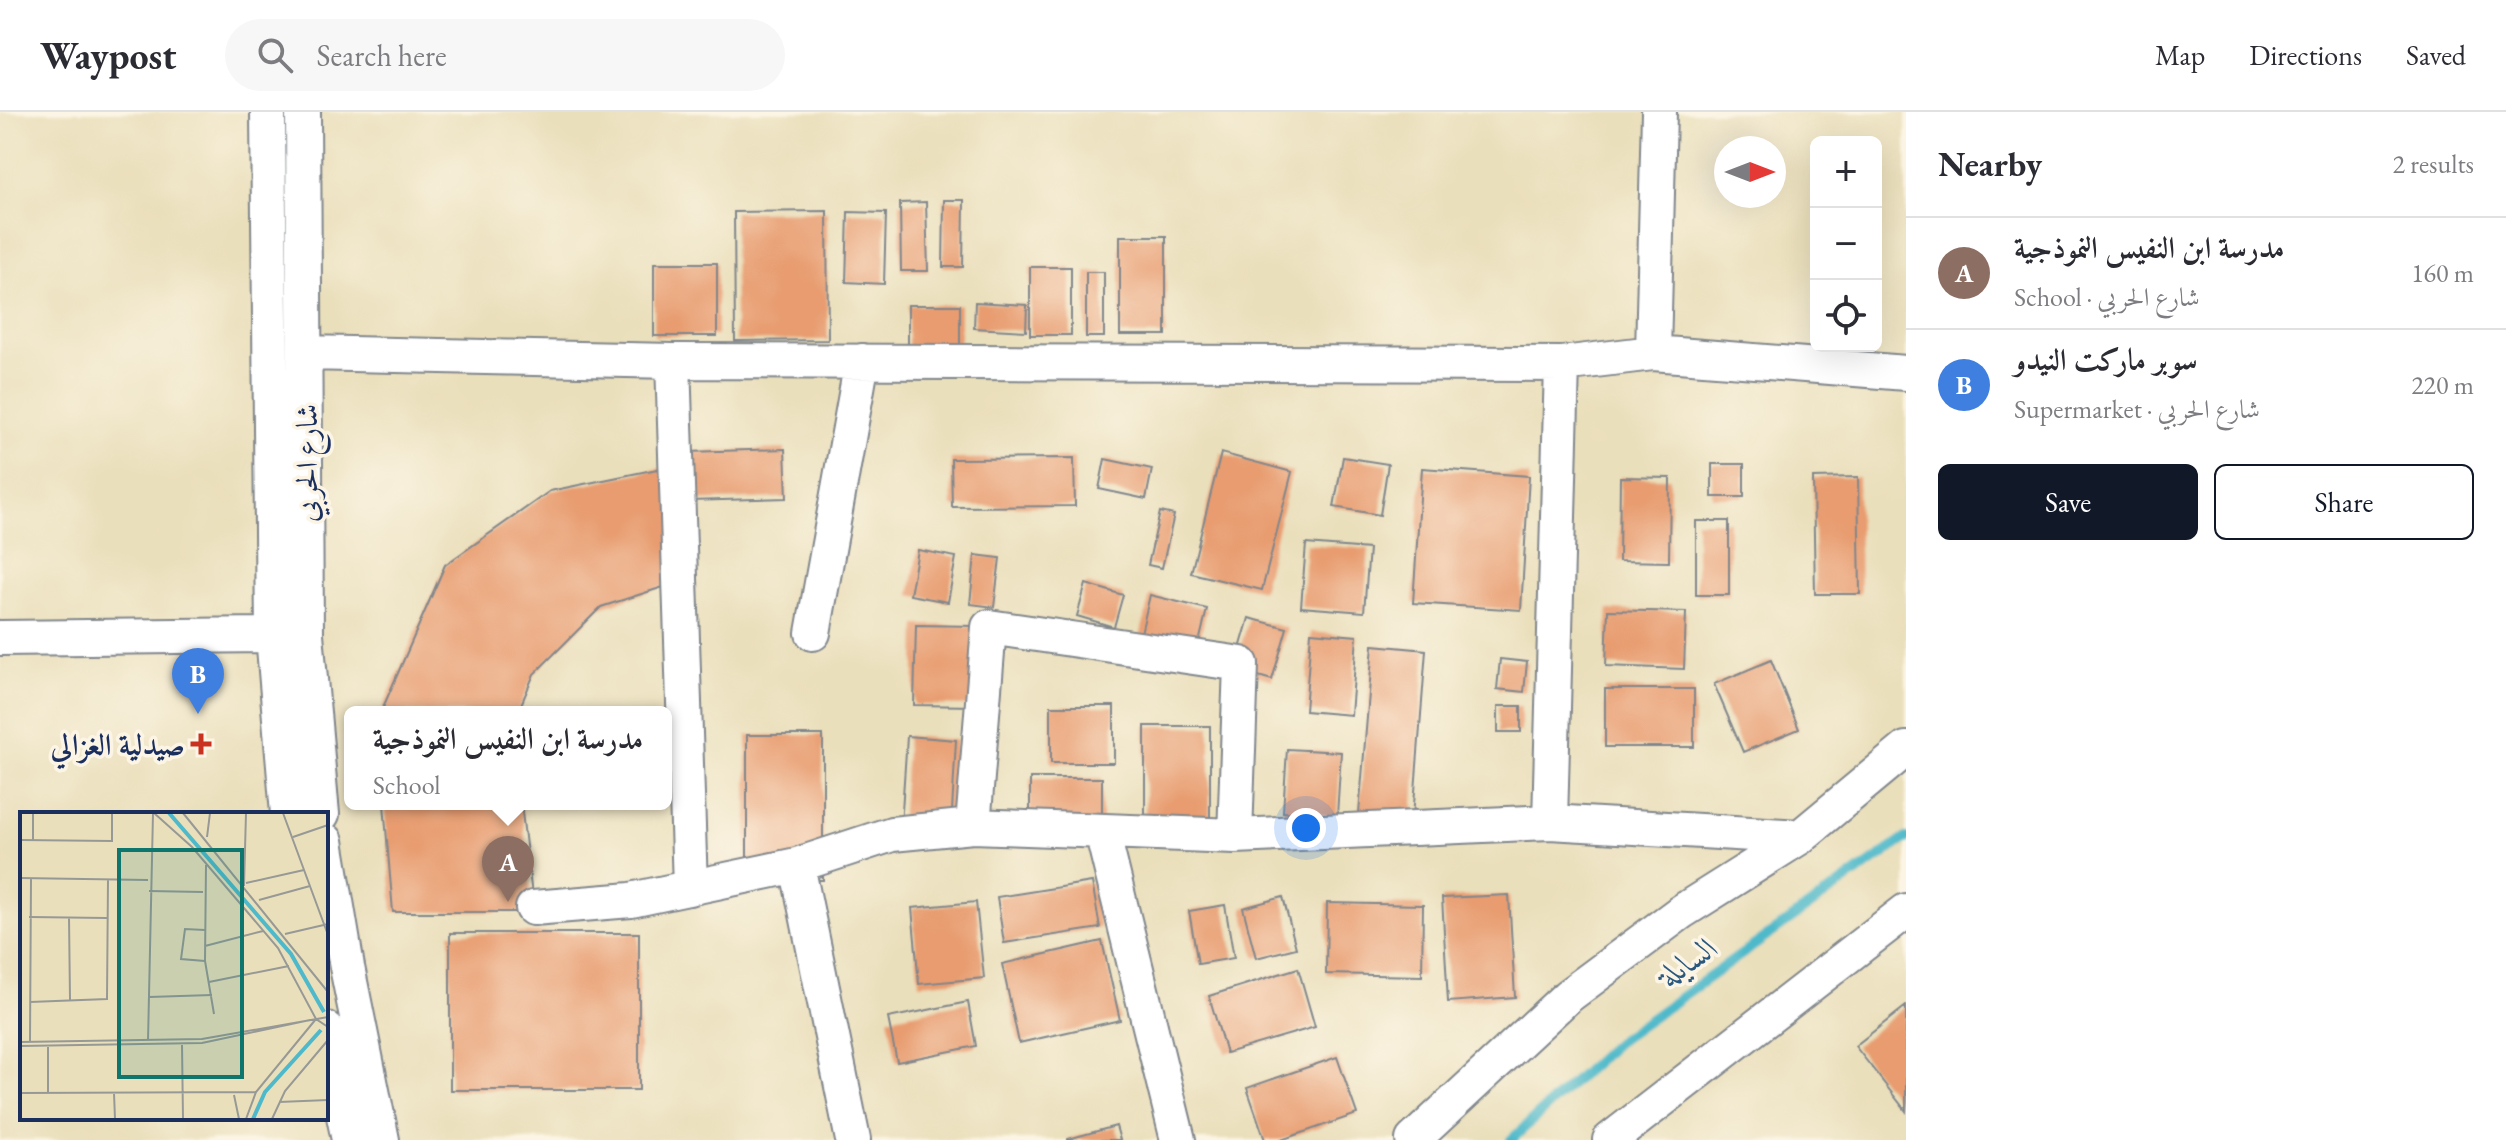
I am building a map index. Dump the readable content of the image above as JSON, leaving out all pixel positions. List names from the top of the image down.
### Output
{
  "streets": {
    "street": ["شارع الحربي"]
  },
  "water": ["السايلة"],
  "places": {
    "health": ["صيدلية الغزالي"]
  },
  "north": "right",
  "page": {
    "header": "Waypost",
    "search": "Search here",
    "nav": ["Map", "Directions", "Saved"],
    "heading": ["Nearby", "2 results"],
    "map_buttons": ["+", "−"],
    "list": [
      {
        "mark": "A",
        "name": "مدرسة ابن النفيس النموذجية",
        "note": "School · شارع الحربي",
        "value": "160 m"
      },
      {
        "mark": "B",
        "name": "سوبر ماركت النيدو",
        "note": "Supermarket · شارع الحربي",
        "value": "220 m"
      }
    ],
    "buttons": ["Save", "Share"],
    "pins": ["B", "A"],
    "popup": ["مدرسة ابن النفيس النموذجية", "School"]
  }
}
